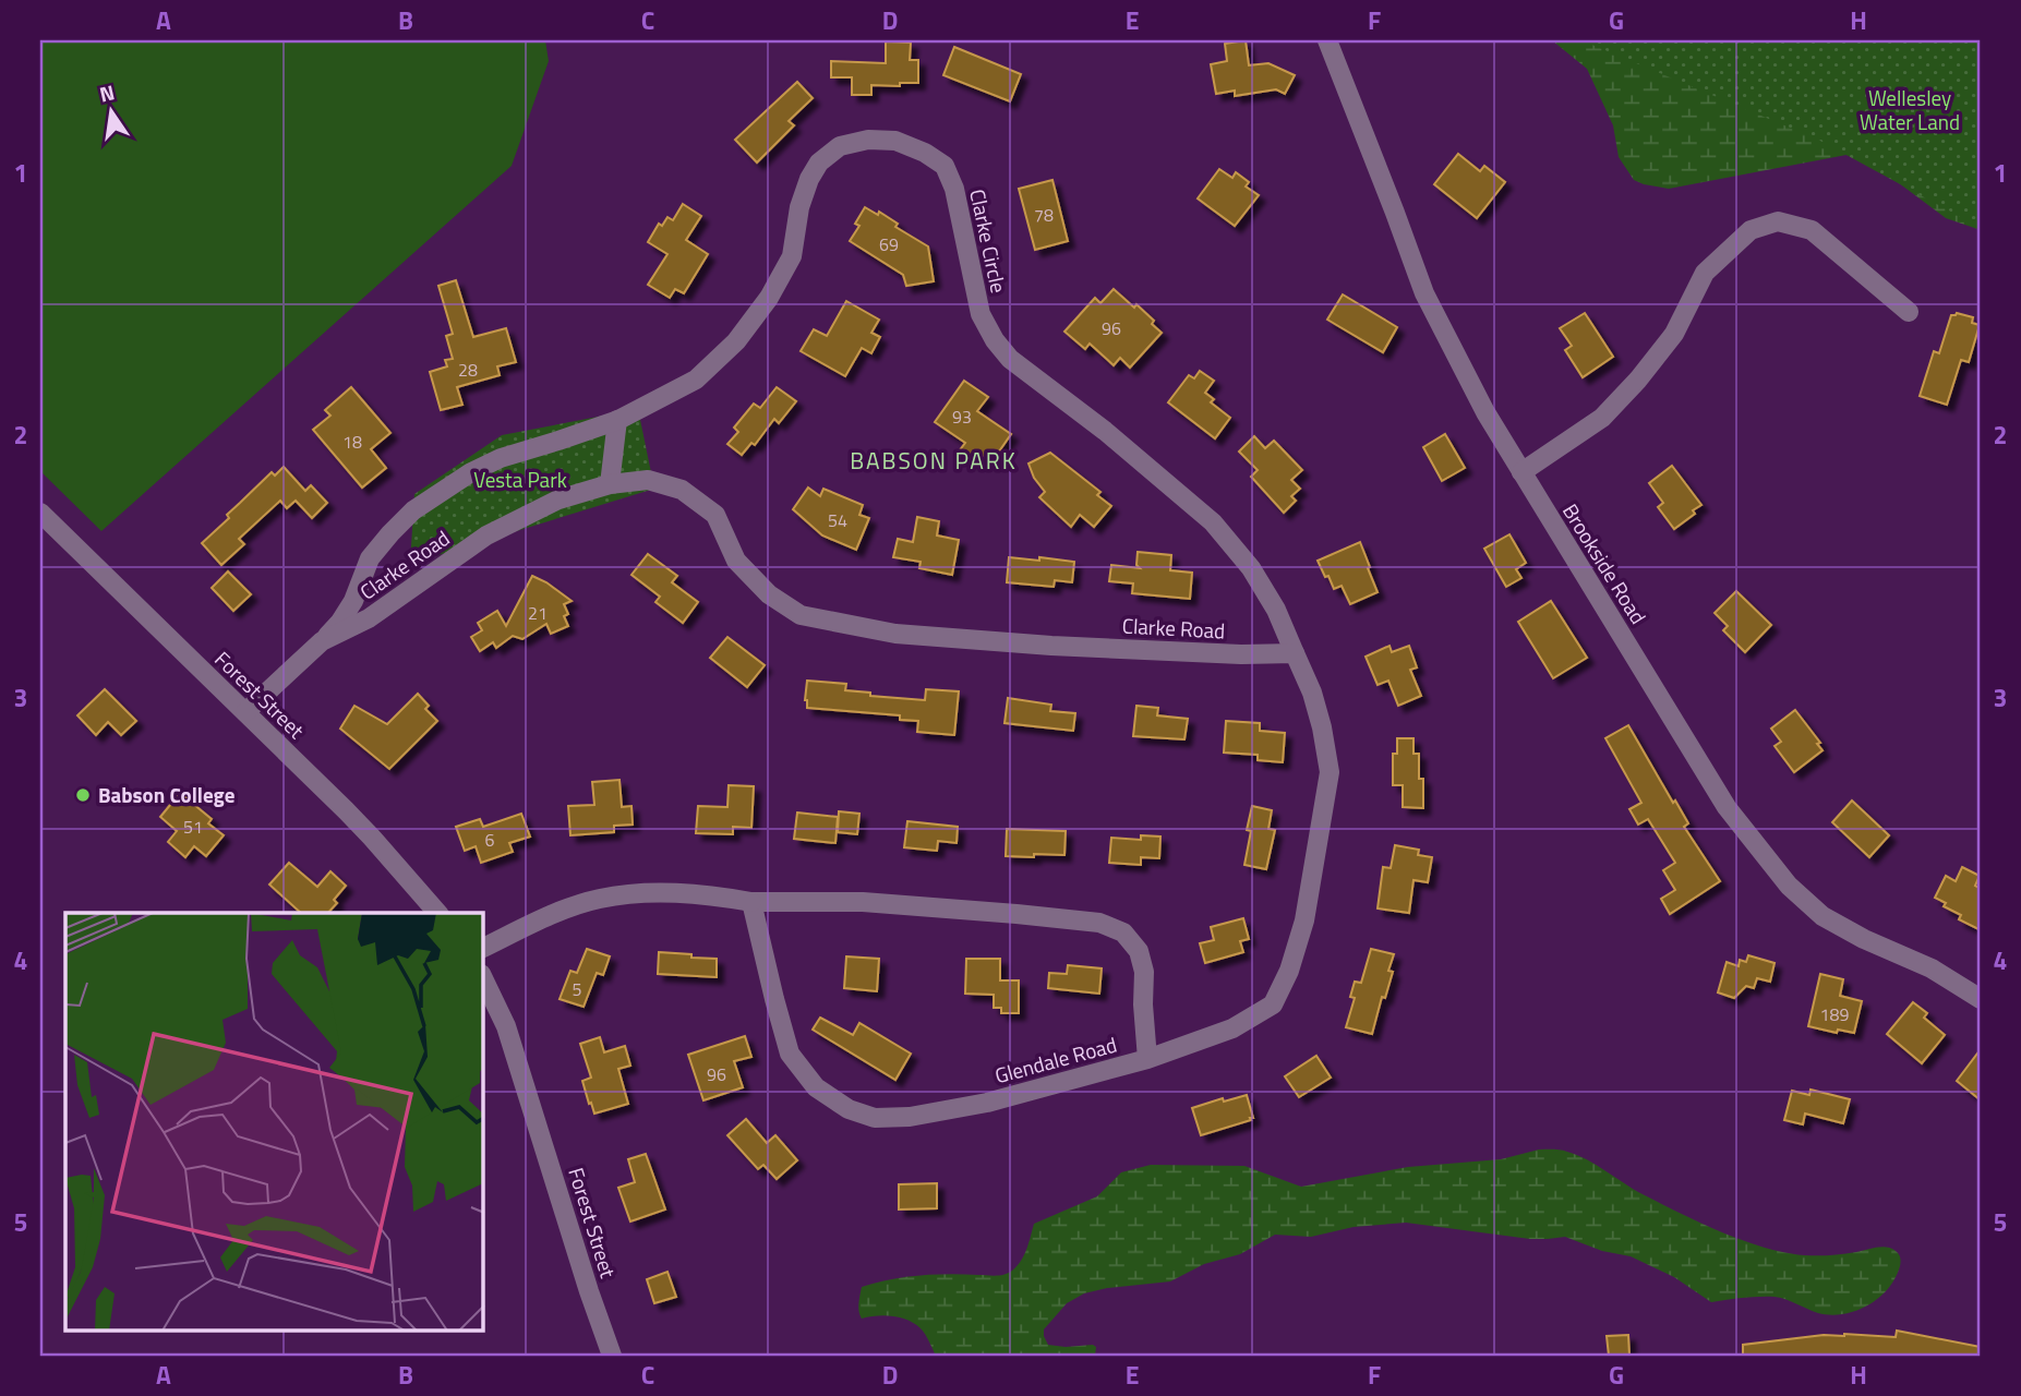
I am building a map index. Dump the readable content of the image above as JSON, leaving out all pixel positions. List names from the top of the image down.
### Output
{
  "streets": {
    "street": [
      "Clarke Circle",
      "Brookside Road",
      "Clarke Road",
      "Forest Street",
      "Glendale Road"
    ]
  },
  "crossings": [
    ["Clarke Circle", "Clarke Road"],
    ["Clarke Road", "Forest Street"]
  ],
  "districts": ["BABSON PARK"],
  "parks": ["Wellesley Water Land", "Vesta Park"],
  "places": ["Babson College"],
  "house_numbers": [
    "78",
    "69",
    "96",
    "28",
    "93",
    "18",
    "54",
    "21",
    "51",
    "6",
    "5",
    "189",
    "96"
  ],
  "north": "top",
  "grid": {
    "columns": [
      "A",
      "B",
      "C",
      "D",
      "E",
      "F",
      "G",
      "H"
    ],
    "rows": [
      "1",
      "2",
      "3",
      "4",
      "5"
    ]
  }
}
